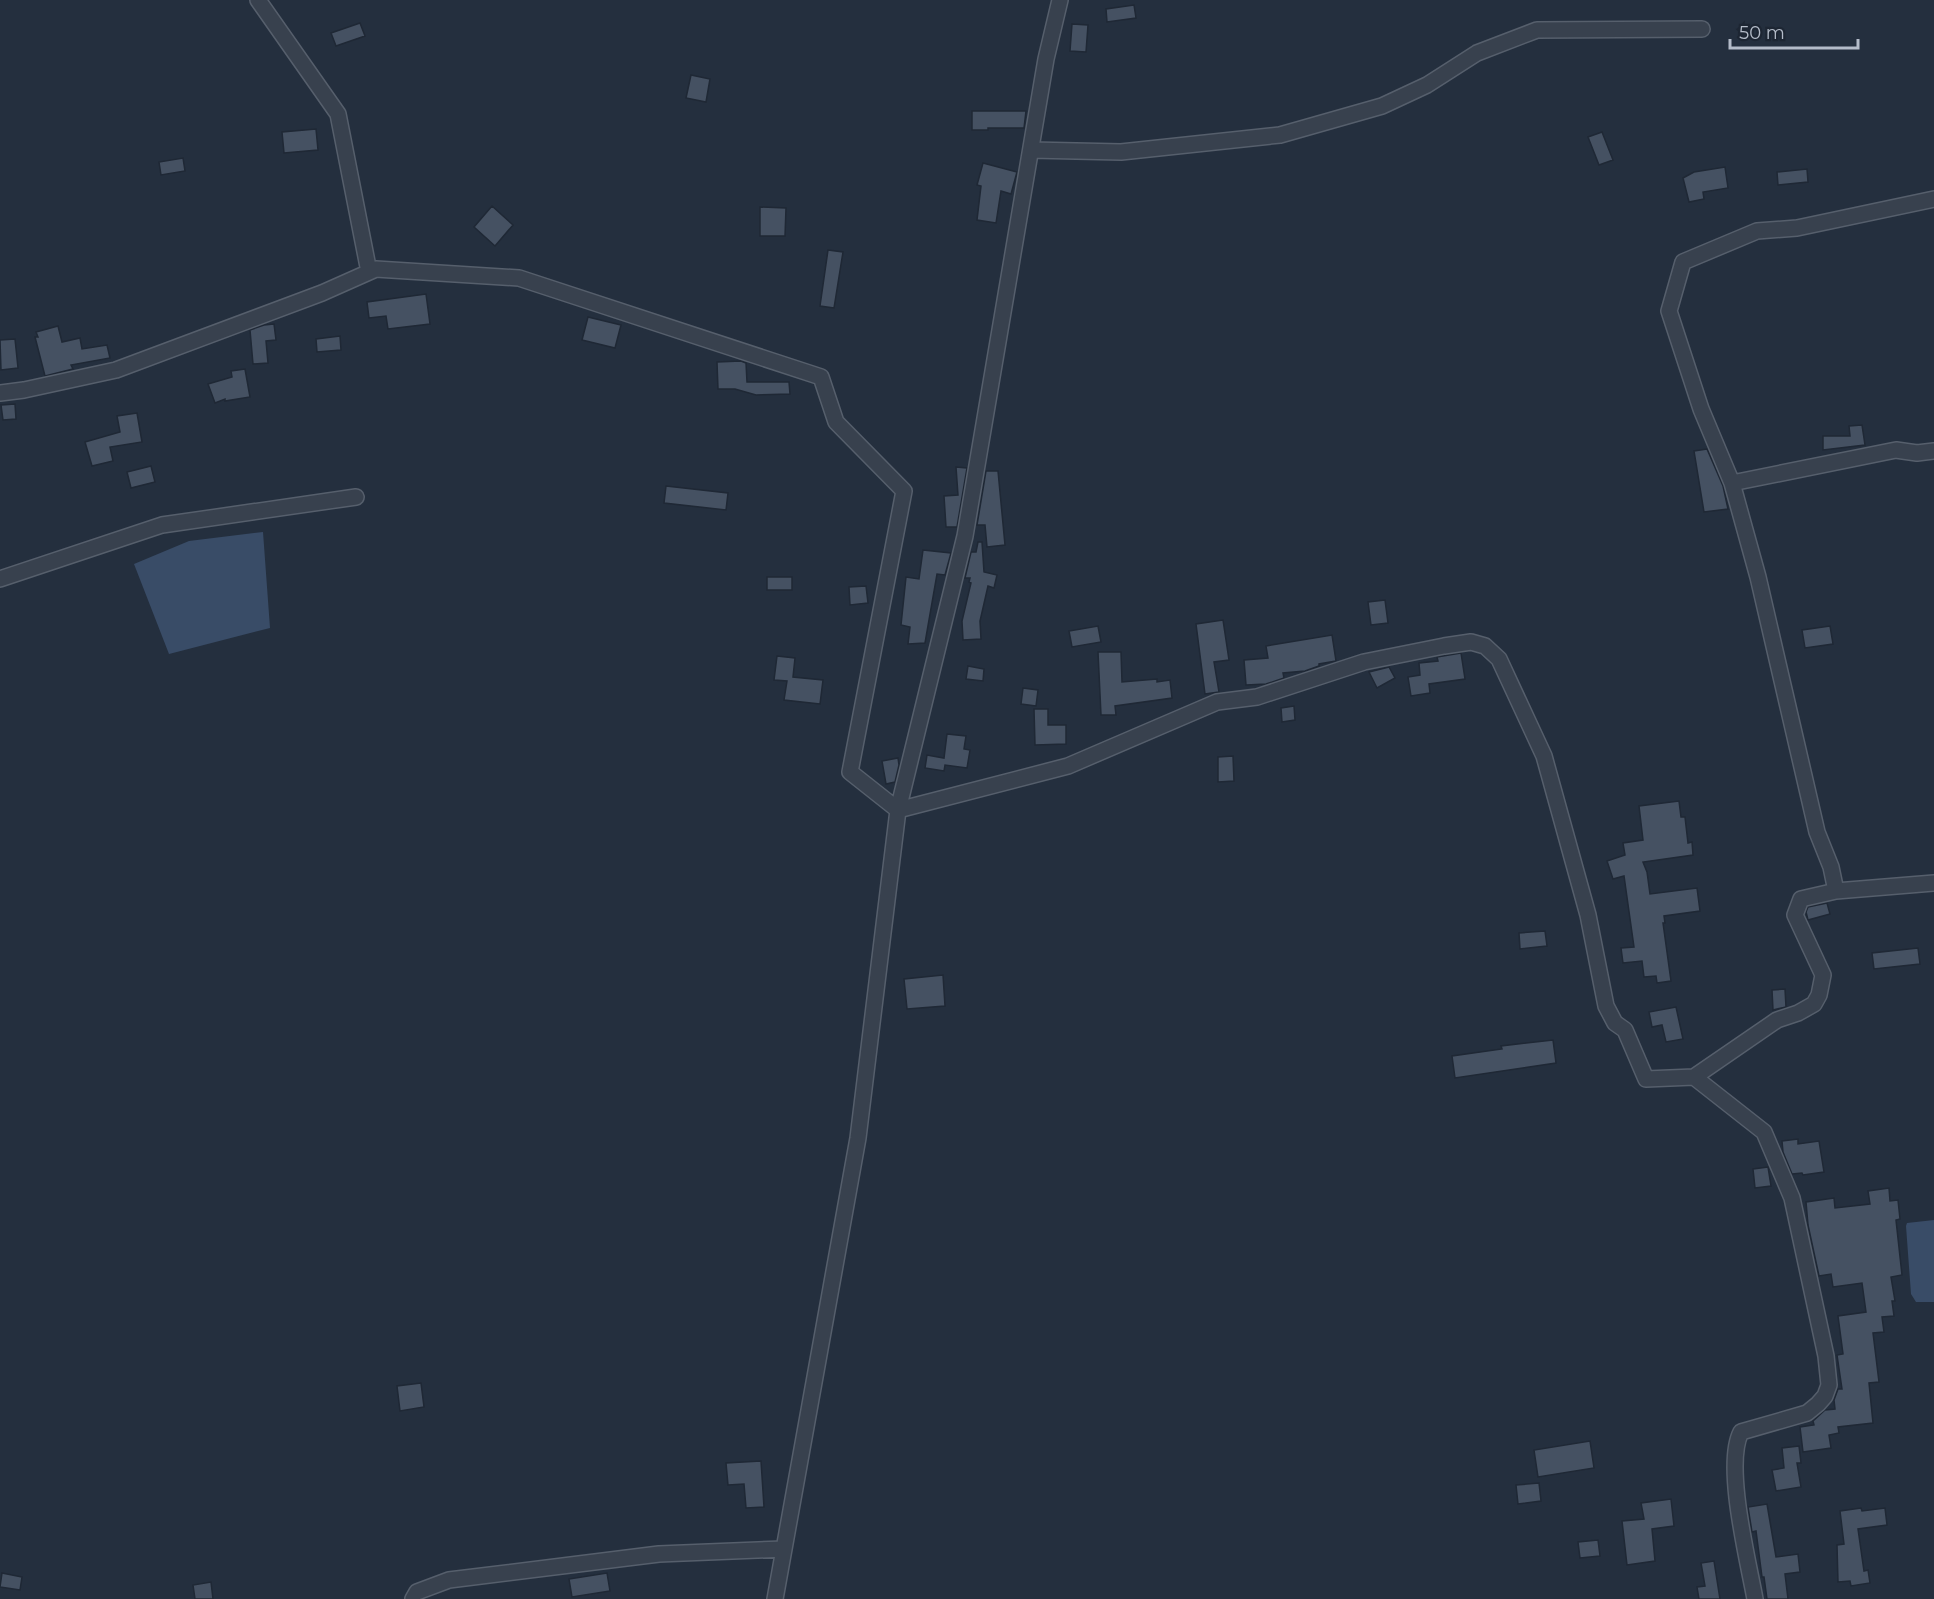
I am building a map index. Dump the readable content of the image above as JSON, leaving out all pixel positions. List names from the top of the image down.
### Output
{
  "scale_bar": "50 m"
}
